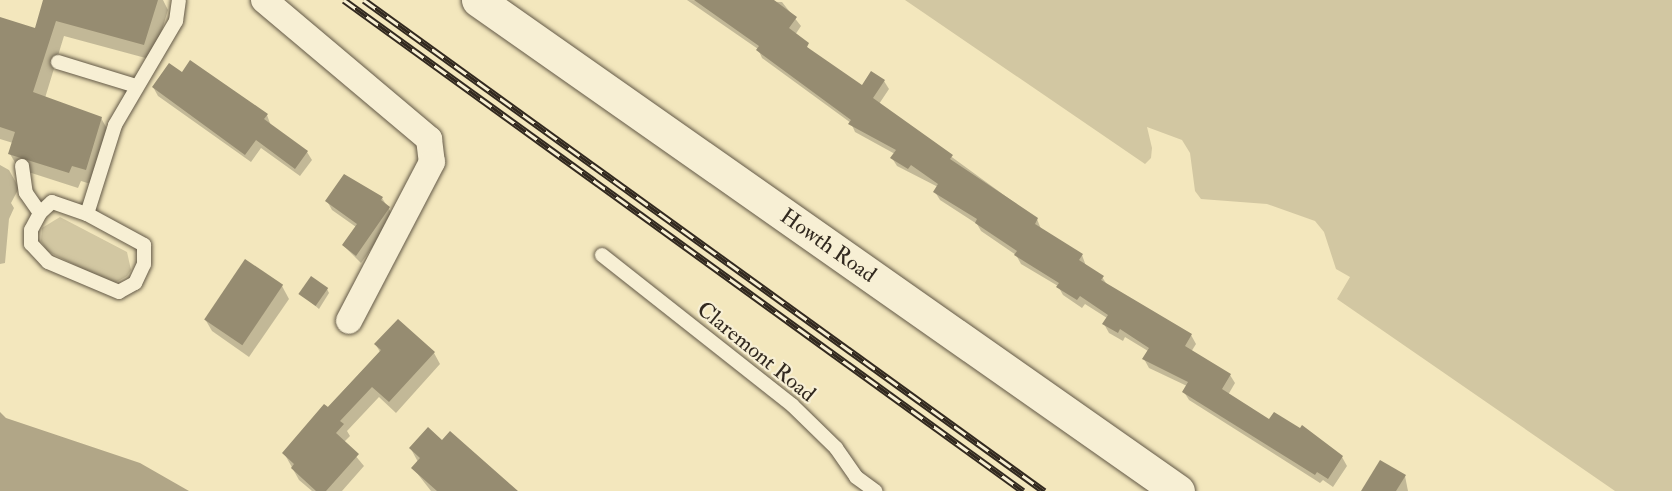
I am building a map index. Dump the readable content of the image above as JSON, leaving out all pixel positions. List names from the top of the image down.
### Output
{
  "streets": {
    "main road": ["Howth Road"],
    "lane": ["Claremont Road"]
  }
}
